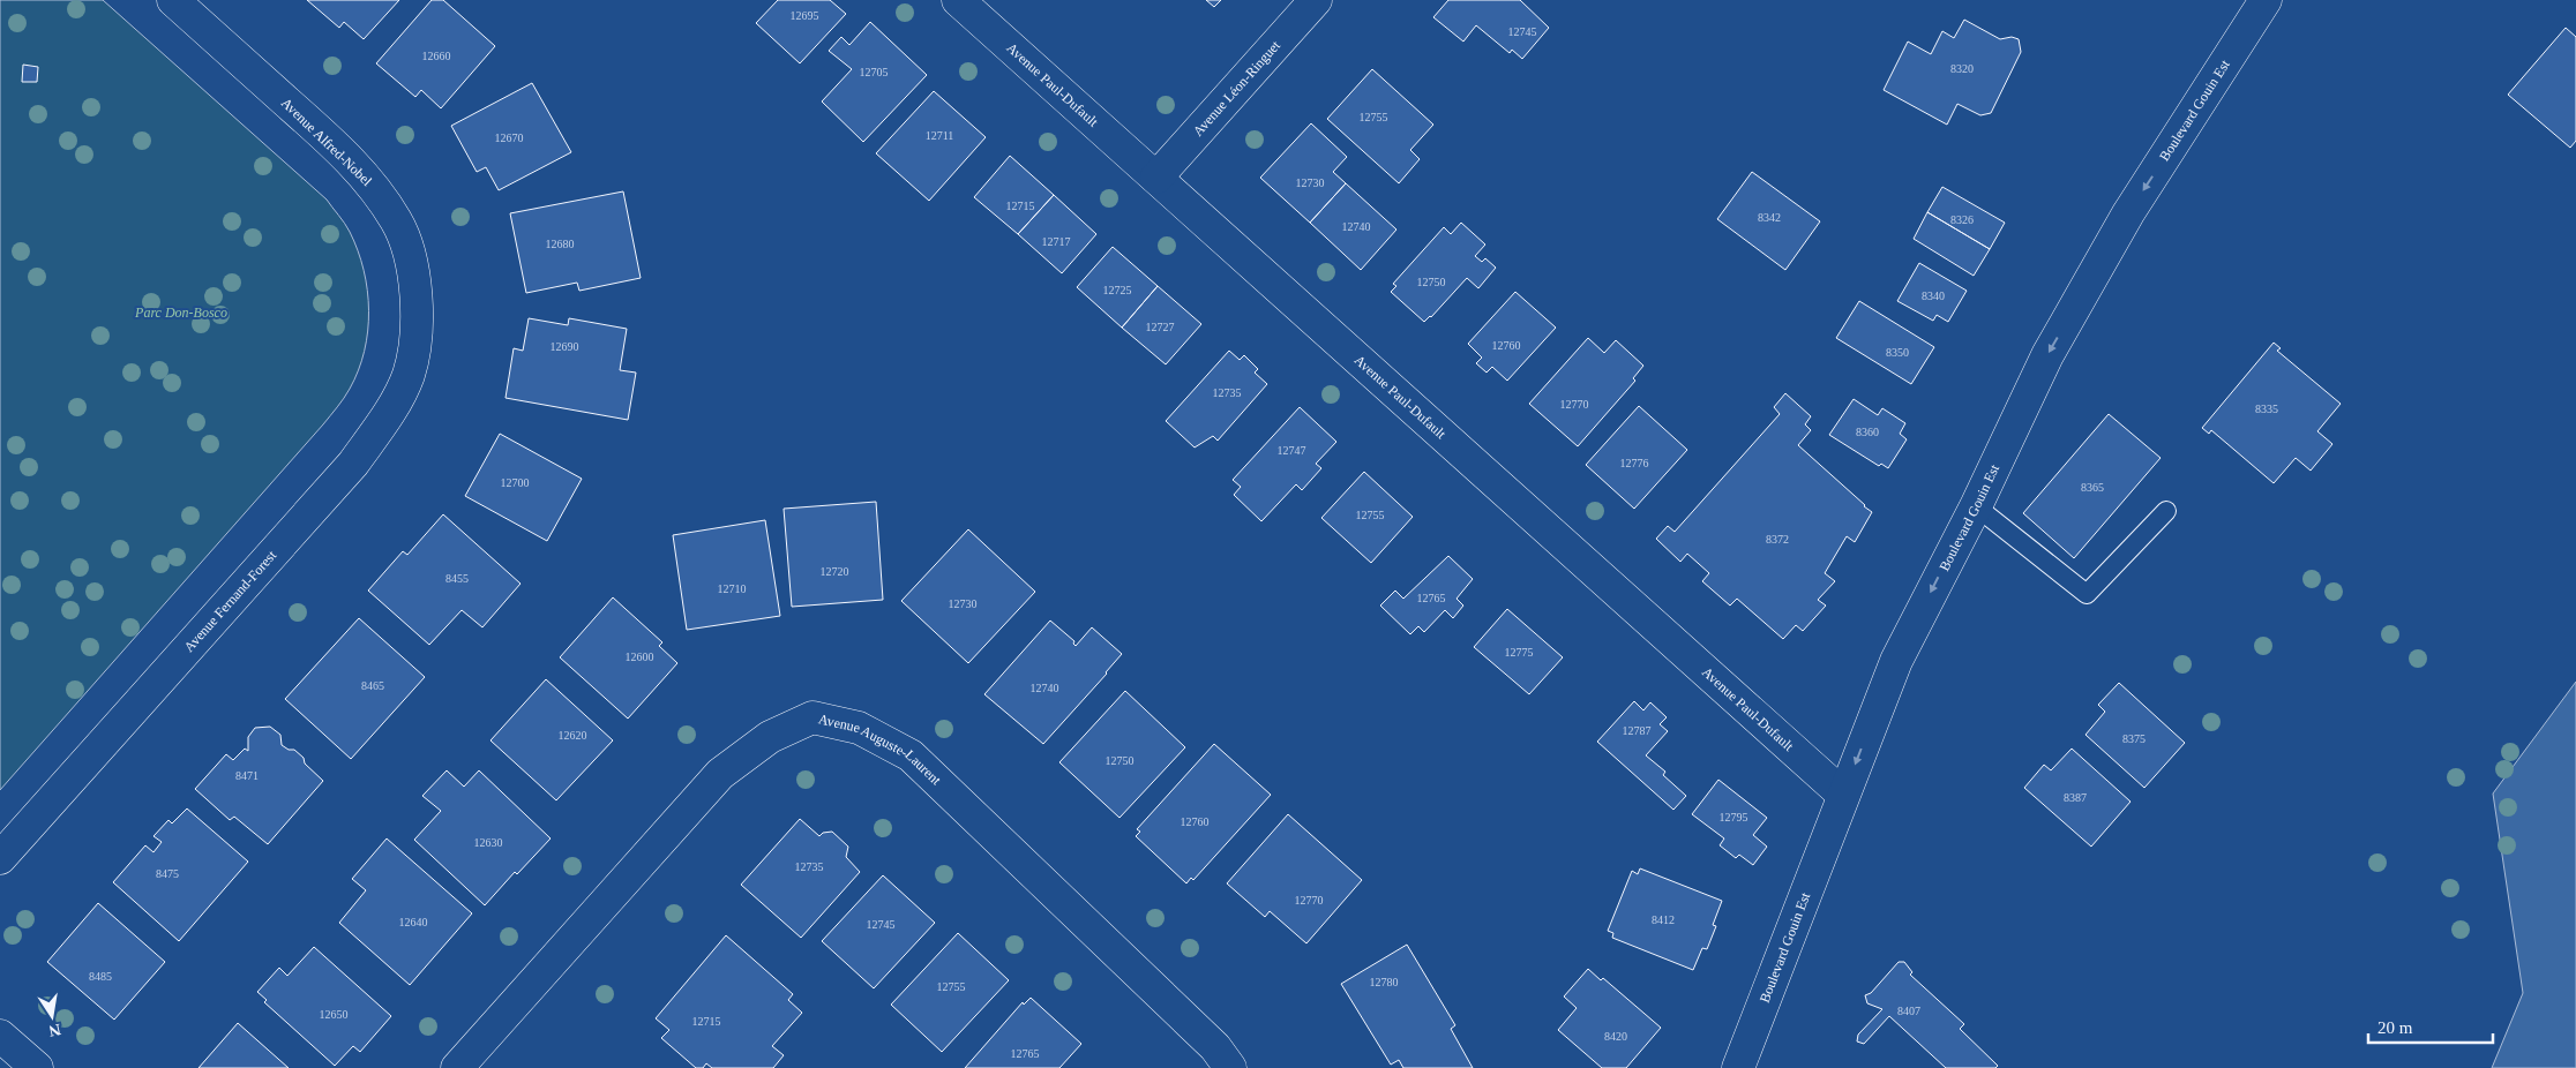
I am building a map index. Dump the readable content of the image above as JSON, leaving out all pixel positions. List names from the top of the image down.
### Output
{
  "streets": {
    "street": [
      "Avenue Paul-Dufault",
      "Avenue Léon-Ringuet",
      "Boulevard Gouin Est",
      "Avenue Alfred-Nobel",
      "Avenue Fernand-Forest",
      "Avenue Auguste-Laurent"
    ]
  },
  "crossings": [
    ["Avenue Paul-Dufault", "Avenue Léon-Ringuet"],
    ["Avenue Paul-Dufault", "Boulevard Gouin Est"],
    ["Avenue Alfred-Nobel", "Avenue Fernand-Forest"]
  ],
  "one_way": ["Boulevard Gouin Est"],
  "parks": ["Parc Don-Bosco"],
  "house_numbers": [
    "12695",
    "12745",
    "12660",
    "8320",
    "12705",
    "12755",
    "12711",
    "12670",
    "12730",
    "12715",
    "8342",
    "8326",
    "12740",
    "12717",
    "12680",
    "12750",
    "12725",
    "8340",
    "12727",
    "12760",
    "12690",
    "8350",
    "12735",
    "12770",
    "8335",
    "8360",
    "12747",
    "12776",
    "12700",
    "8365",
    "12755",
    "8372",
    "12720",
    "8455",
    "12710",
    "12765",
    "12730",
    "12775",
    "12600",
    "8465",
    "12740",
    "12787",
    "12620",
    "8375",
    "12750",
    "8471",
    "8387",
    "12795",
    "12760",
    "12630",
    "12735",
    "8475",
    "12770",
    "8412",
    "12640",
    "12745",
    "8485",
    "12780",
    "12755",
    "8407",
    "12650",
    "12715",
    "8420",
    "12765"
  ],
  "scale_bar": "20 m",
  "north": "bottom"
}
